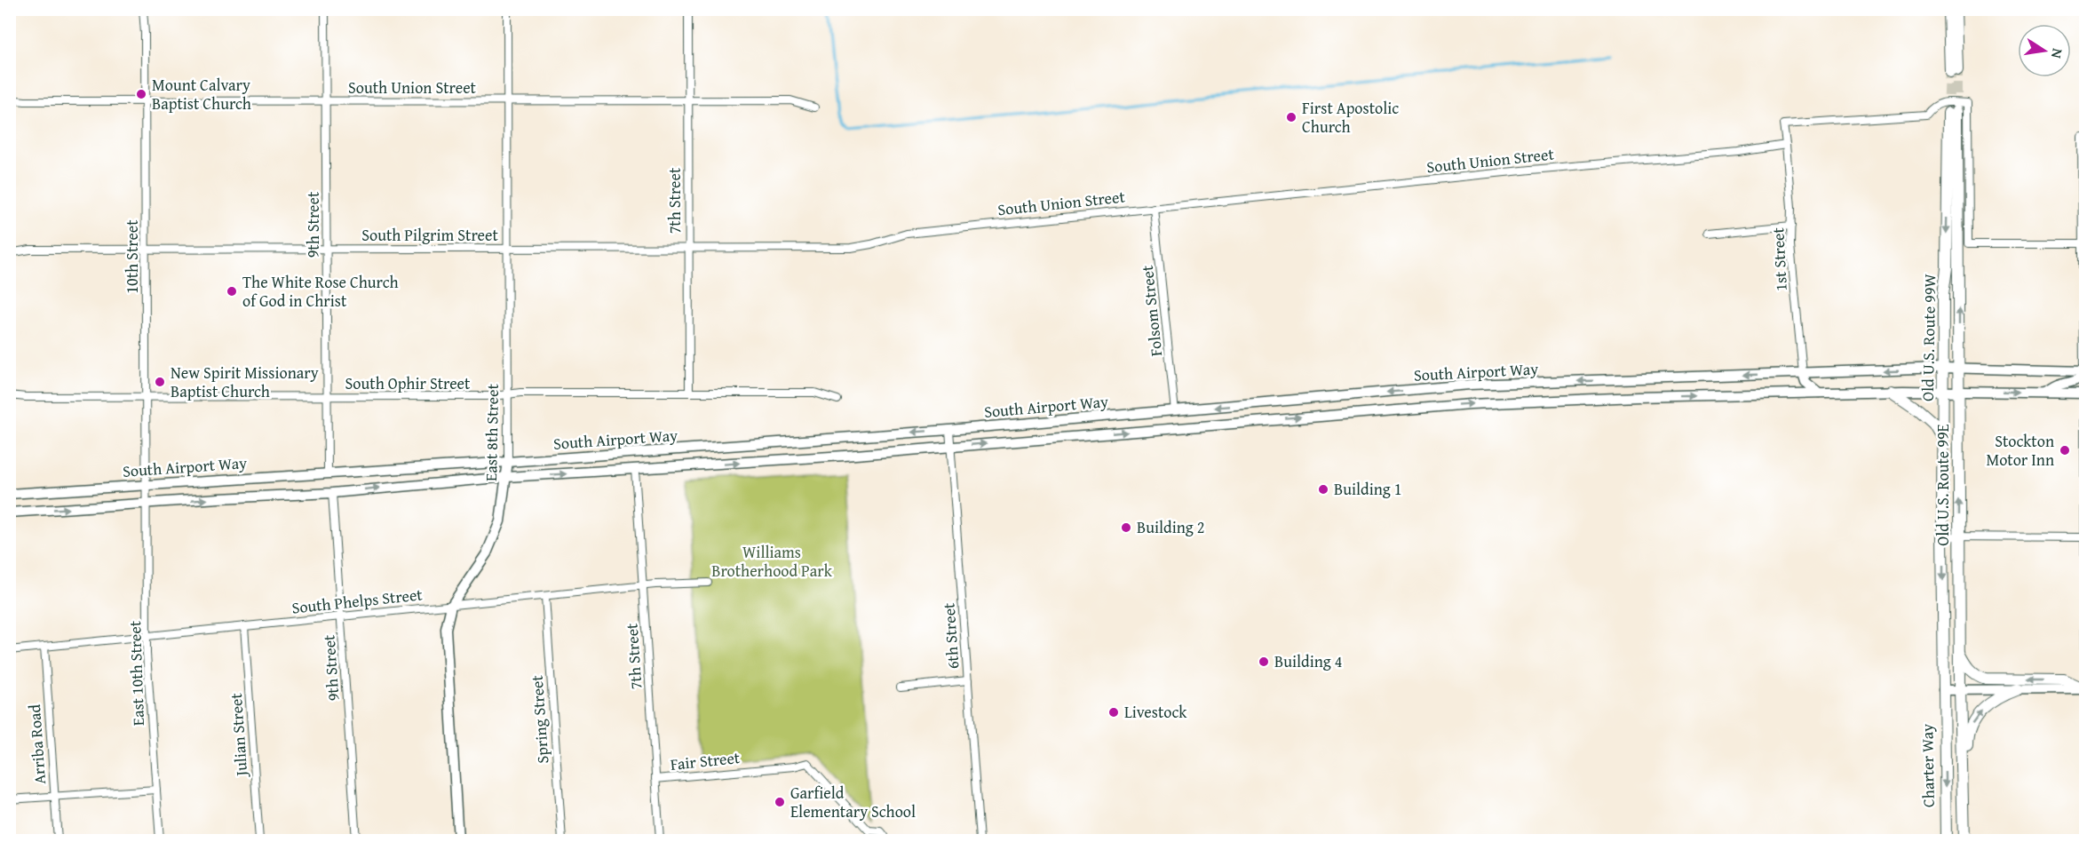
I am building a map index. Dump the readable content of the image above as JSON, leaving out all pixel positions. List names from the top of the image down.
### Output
{
  "streets": {
    "main road": [
      "Old U.S. Route 99W",
      "South Airport Way",
      "East 8th Street",
      "Old U.S. Route 99E",
      "Charter Way"
    ],
    "street": [
      "South Union Street",
      "7th Street",
      "9th Street",
      "South Pilgrim Street",
      "10th Street",
      "1st Street",
      "Folsom Street",
      "South Ophir Street",
      "South Phelps Street",
      "6th Street",
      "East 10th Street",
      "Spring Street",
      "Julian Street",
      "Arriba Road",
      "Fair Street"
    ]
  },
  "crossings": [
    ["South Union Street", "7th Street"],
    ["South Union Street", "9th Street"],
    ["South Union Street", "South Pilgrim Street"],
    ["South Union Street", "10th Street"],
    ["South Union Street", "1st Street"],
    ["South Union Street", "Folsom Street"],
    ["South Union Street", "East 8th Street"],
    ["7th Street", "South Pilgrim Street"],
    ["7th Street", "South Airport Way"],
    ["7th Street", "South Ophir Street"],
    ["7th Street", "South Phelps Street"],
    ["7th Street", "Fair Street"],
    ["9th Street", "South Pilgrim Street"],
    ["9th Street", "South Airport Way"],
    ["9th Street", "South Ophir Street"],
    ["9th Street", "South Phelps Street"],
    ["South Pilgrim Street", "10th Street"],
    ["South Pilgrim Street", "East 8th Street"],
    ["10th Street", "South Airport Way"],
    ["10th Street", "South Ophir Street"],
    ["10th Street", "East 10th Street"],
    ["1st Street", "South Airport Way"],
    ["Folsom Street", "South Airport Way"],
    ["Old U.S. Route 99W", "South Airport Way"],
    ["Old U.S. Route 99W", "Old U.S. Route 99E"],
    ["Old U.S. Route 99W", "Charter Way"],
    ["South Airport Way", "East 8th Street"],
    ["South Airport Way", "Old U.S. Route 99E"],
    ["South Airport Way", "6th Street"],
    ["South Airport Way", "East 10th Street"],
    ["South Ophir Street", "East 8th Street"],
    ["East 8th Street", "South Phelps Street"],
    ["South Phelps Street", "East 10th Street"],
    ["South Phelps Street", "Spring Street"],
    ["South Phelps Street", "Julian Street"],
    ["South Phelps Street", "Arriba Road"]
  ],
  "one_way": ["Old U.S. Route 99W", "Old U.S. Route 99E", "Charter Way"],
  "parks": ["Williams Brotherhood Park"],
  "places": [
    "Mount Calvary Baptist Church",
    "First Apostolic Church",
    "The White Rose Church of God in Christ",
    "New Spirit Missionary Baptist Church",
    "Stockton Motor Inn",
    "Building 1",
    "Building 2",
    "Building 4",
    "Livestock",
    "Garfield Elementary School"
  ],
  "north": "right"
}
